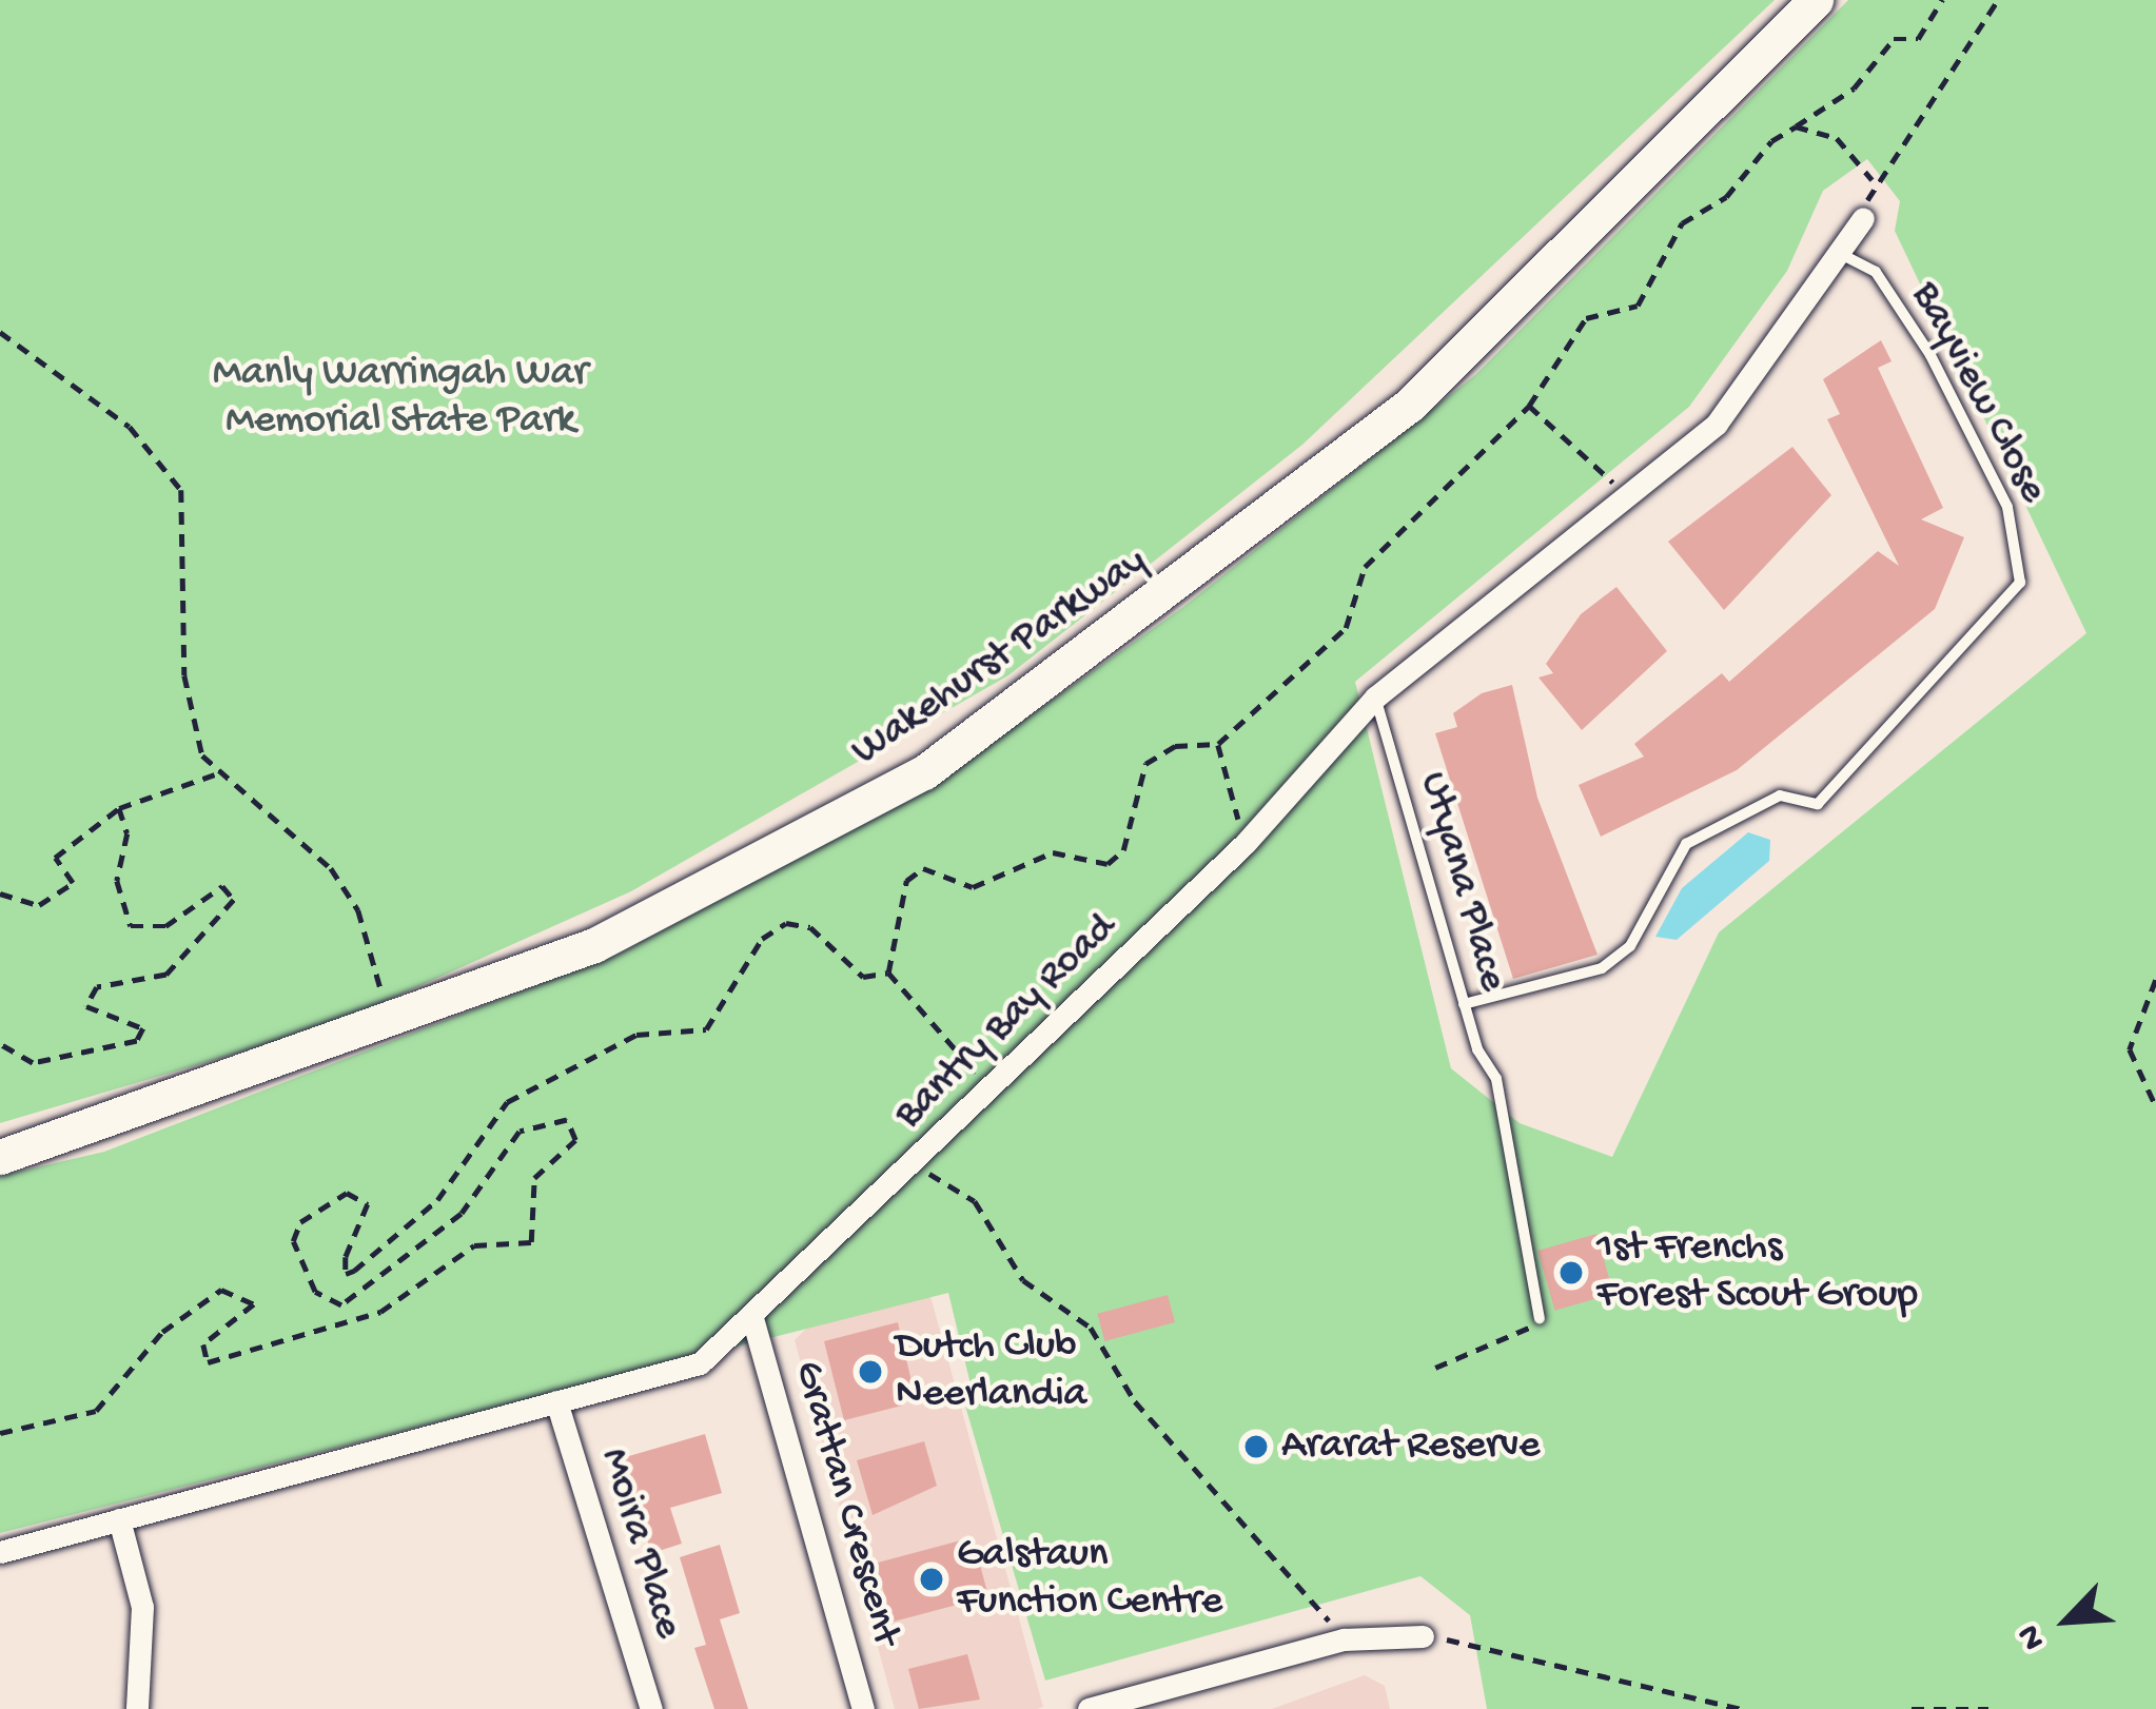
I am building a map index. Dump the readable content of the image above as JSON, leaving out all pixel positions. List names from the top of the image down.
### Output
{
  "streets": {
    "main road": ["Wakehurst Parkway"],
    "street": ["Bantry Bay Road", "Grattan Crescent", "Moira Place"],
    "lane": ["Bayview Close", "Utyana Place"]
  },
  "crossings": [
    ["Bayview Close", "Utyana Place"],
    ["Bayview Close", "Bantry Bay Road"],
    ["Utyana Place", "Bantry Bay Road"],
    ["Bantry Bay Road", "Grattan Crescent"],
    ["Bantry Bay Road", "Moira Place"]
  ],
  "parks": ["Manly Warringah War Memorial State Park"],
  "places": [
    "1st Frenchs Forest Scout Group",
    "Dutch Club Neerlandia",
    "Ararat Reserve",
    "Galstaun Function Centre"
  ],
  "north": "bottom left"
}
